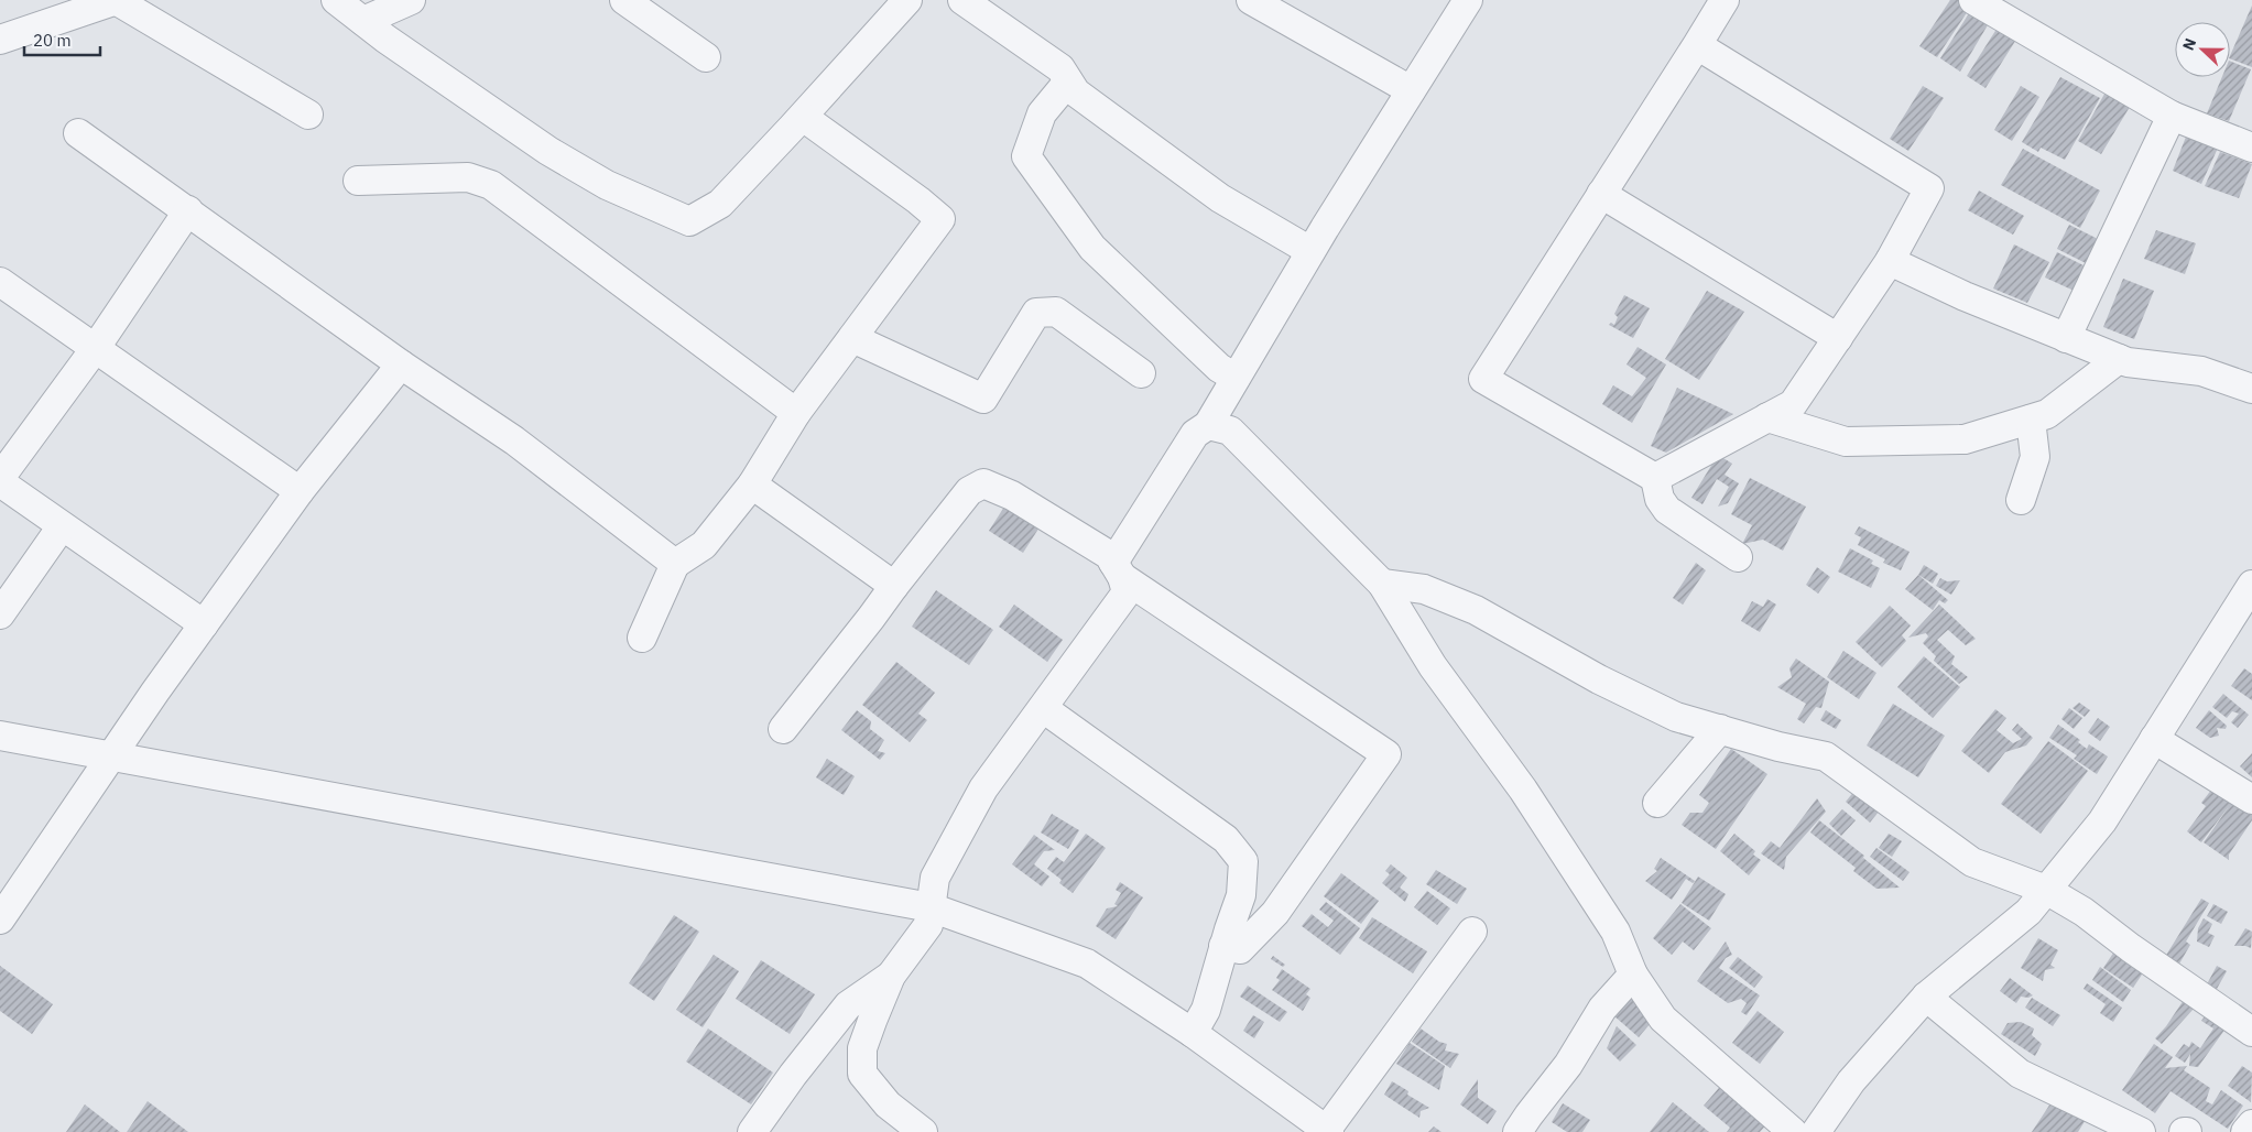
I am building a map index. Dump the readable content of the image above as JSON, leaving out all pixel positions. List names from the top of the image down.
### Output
{
  "scale_bar": "20 m",
  "north": "left"
}
